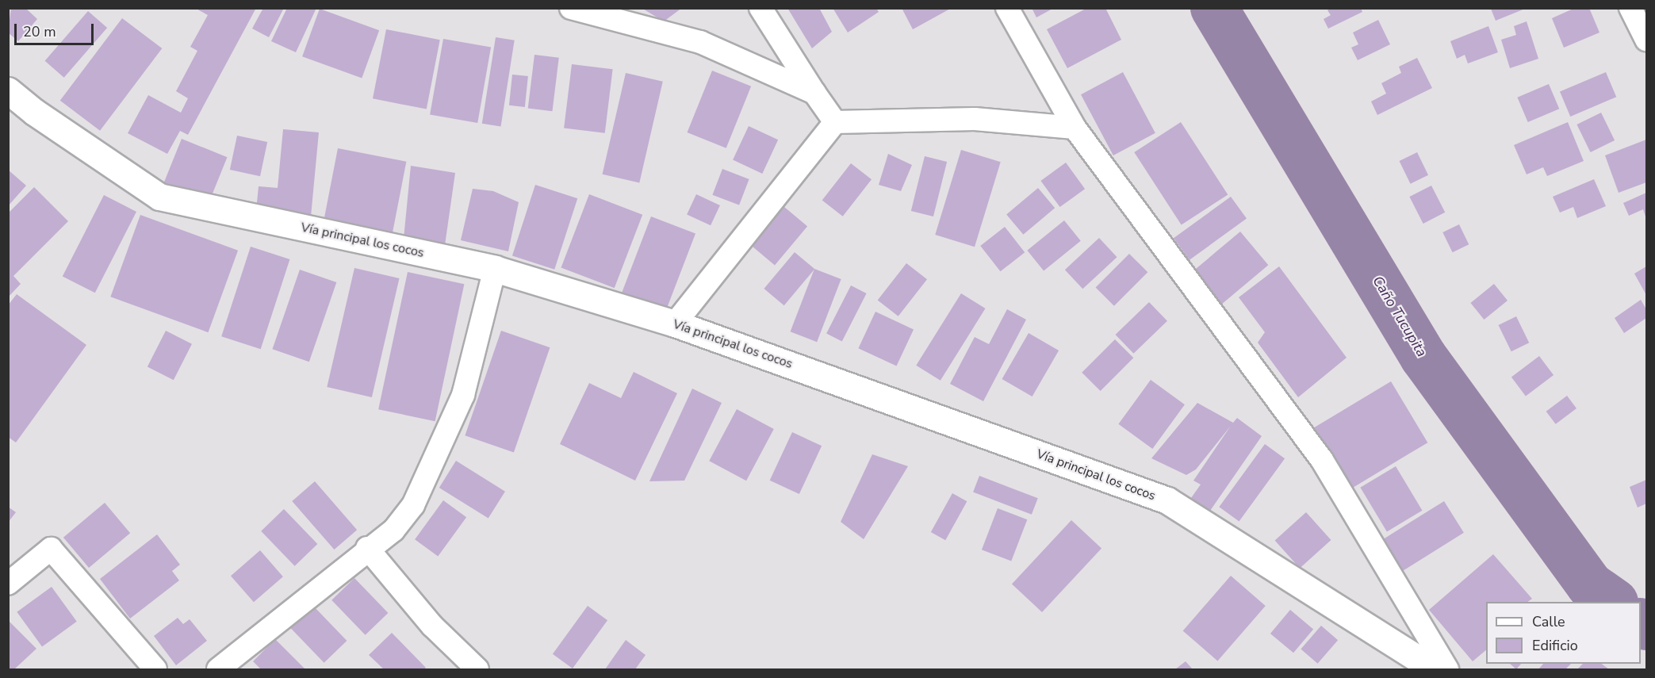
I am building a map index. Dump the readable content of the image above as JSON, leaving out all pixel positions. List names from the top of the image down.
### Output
{
  "streets": {
    "street": ["Vía principal los cocos"]
  },
  "water": ["Caño Tucupita"],
  "legend": ["Calle", "Edificio"],
  "scale_bar": "20 m"
}
